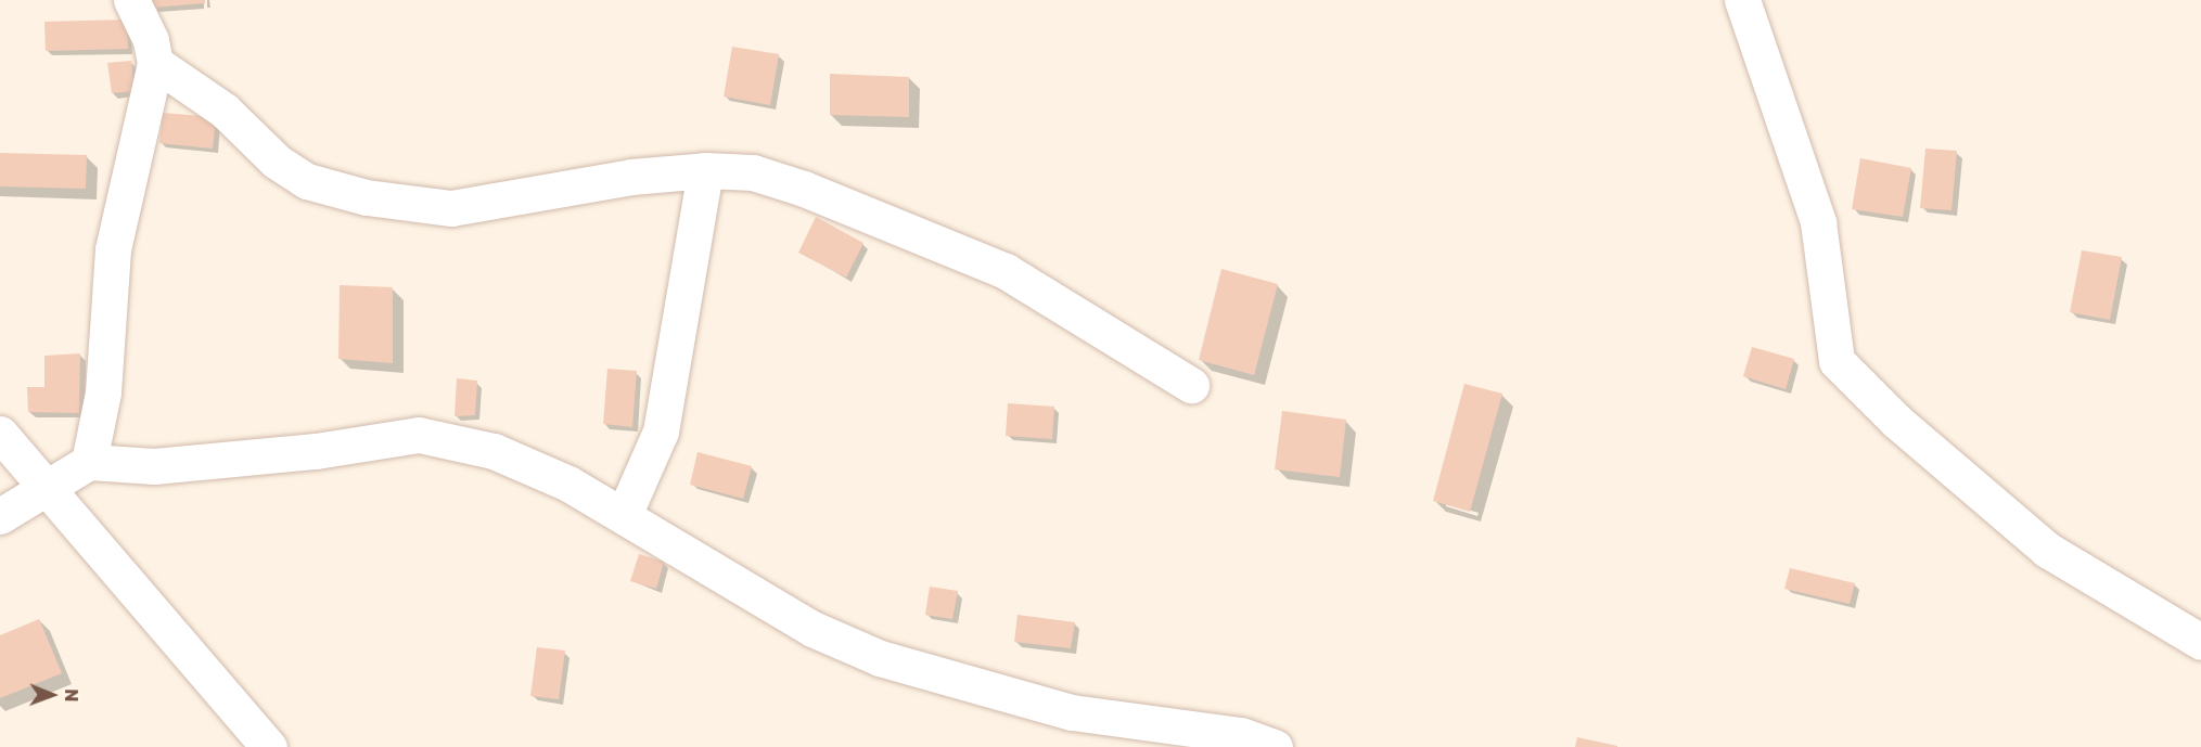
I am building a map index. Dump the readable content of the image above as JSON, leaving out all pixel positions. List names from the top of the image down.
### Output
{
  "north": "right"
}
